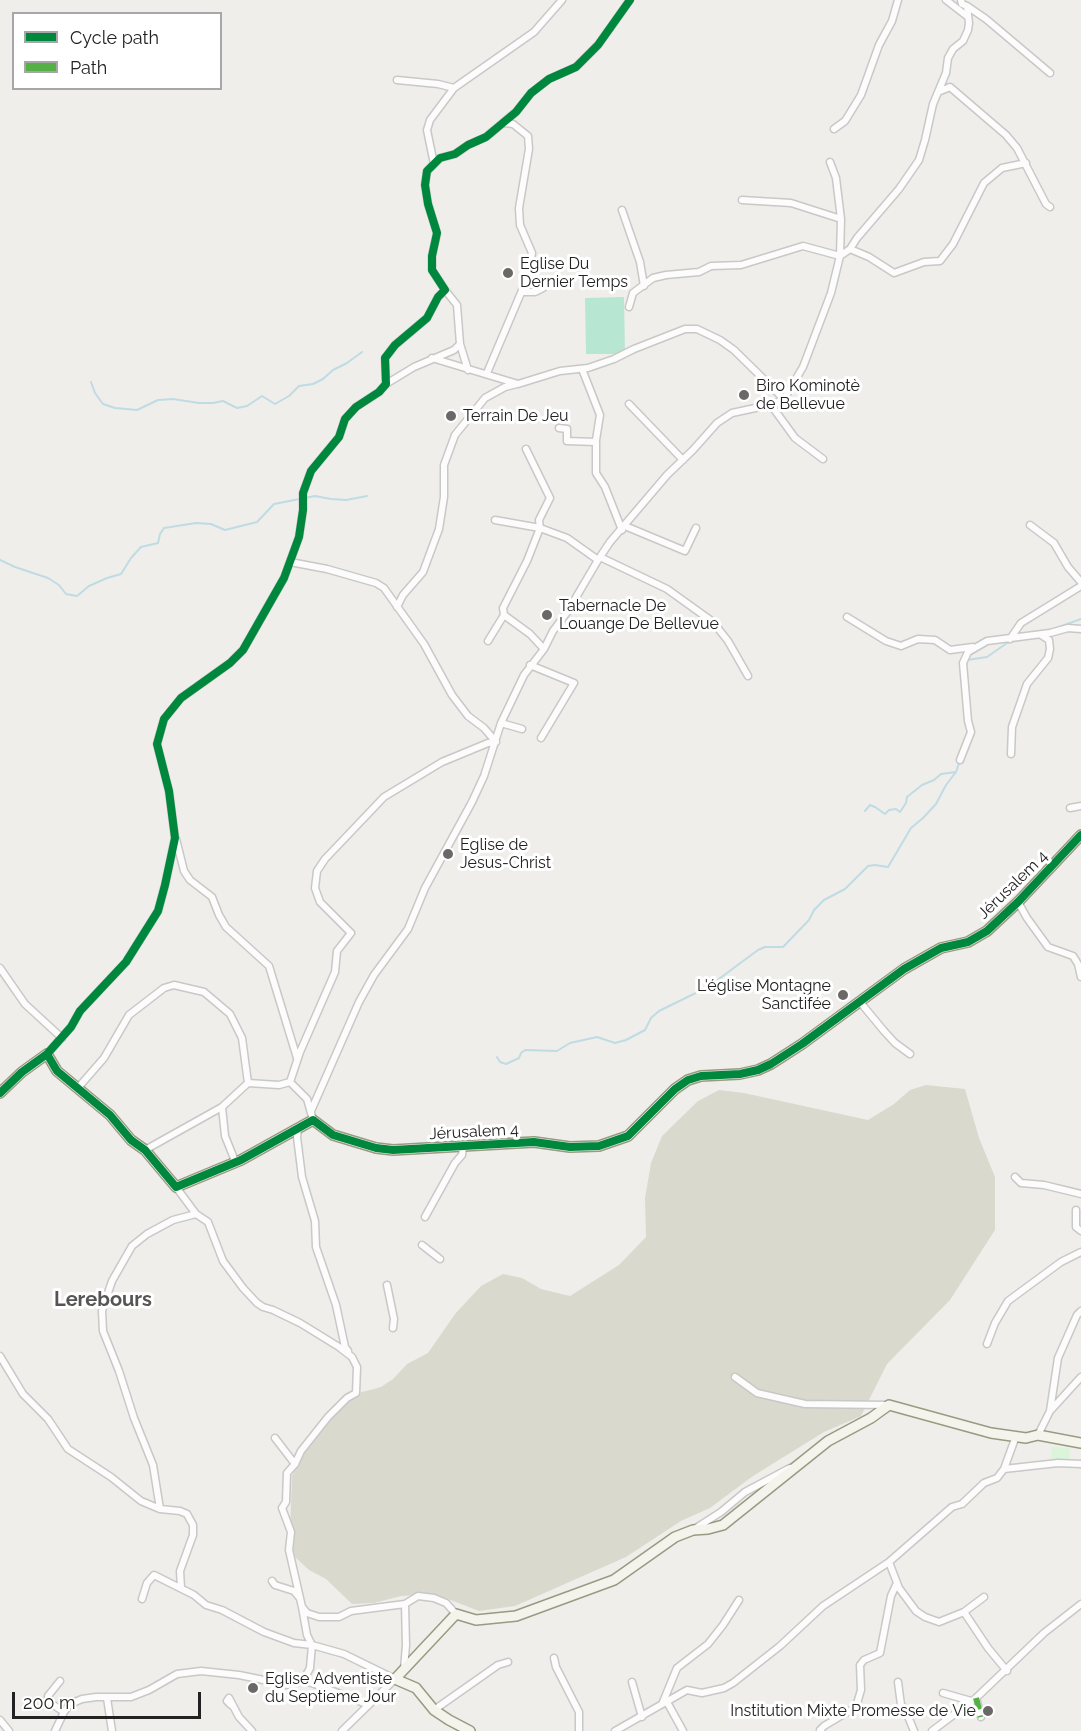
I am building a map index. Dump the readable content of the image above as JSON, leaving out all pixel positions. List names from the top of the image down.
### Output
{
  "streets": {
    "street": ["Jérusalem 4"]
  },
  "districts": ["Lerebours"],
  "places": [
    "Eglise Du Dernier Temps",
    "Biro Kominotè de Bellevue",
    "Terrain De Jeu",
    "Tabernacle De Louange De Bellevue",
    "Eglise de Jesus-Christ",
    "L'église Montagne Sanctifée",
    "Eglise Adventiste du Septieme Jour",
    "Institution Mixte Promesse de Vie"
  ],
  "legend": ["Cycle path", "Path"],
  "scale_bar": "200 m"
}
